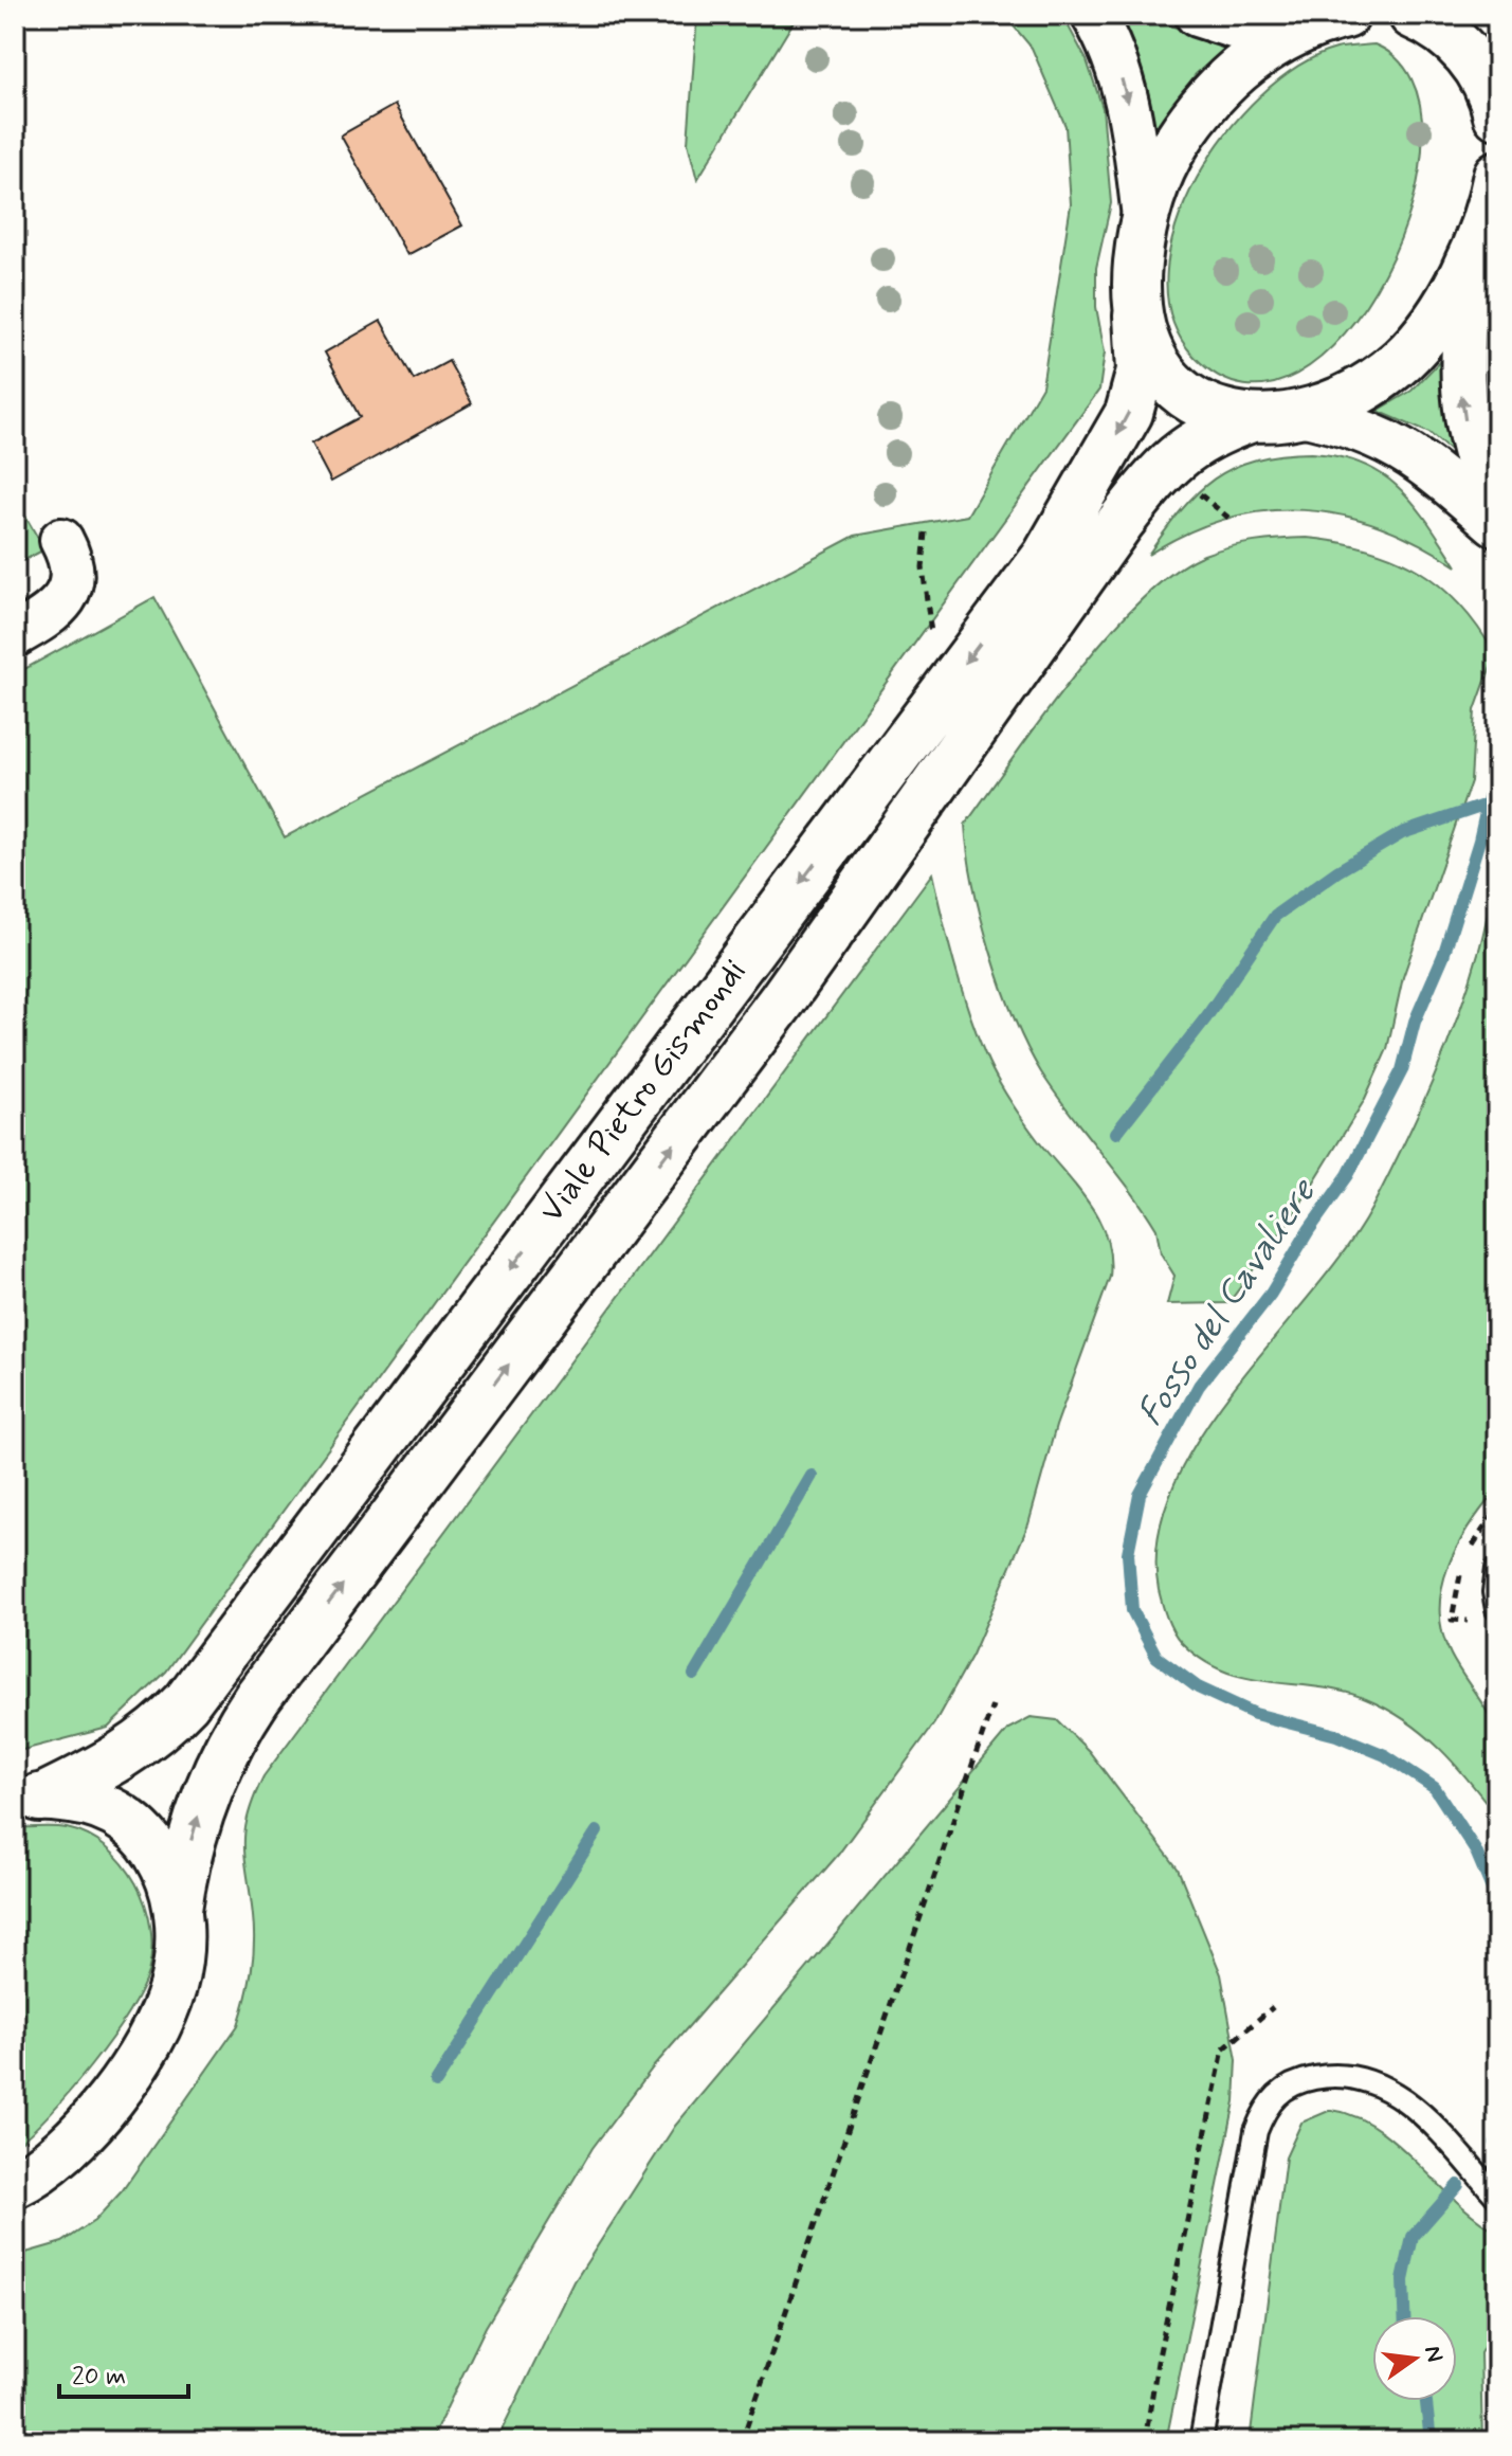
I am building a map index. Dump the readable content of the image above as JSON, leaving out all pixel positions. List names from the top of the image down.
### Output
{
  "streets": {
    "street": ["Viale Pietro Gismondi"]
  },
  "water": ["Fosso del Cavaliere"],
  "scale_bar": "20 m",
  "north": "right"
}
